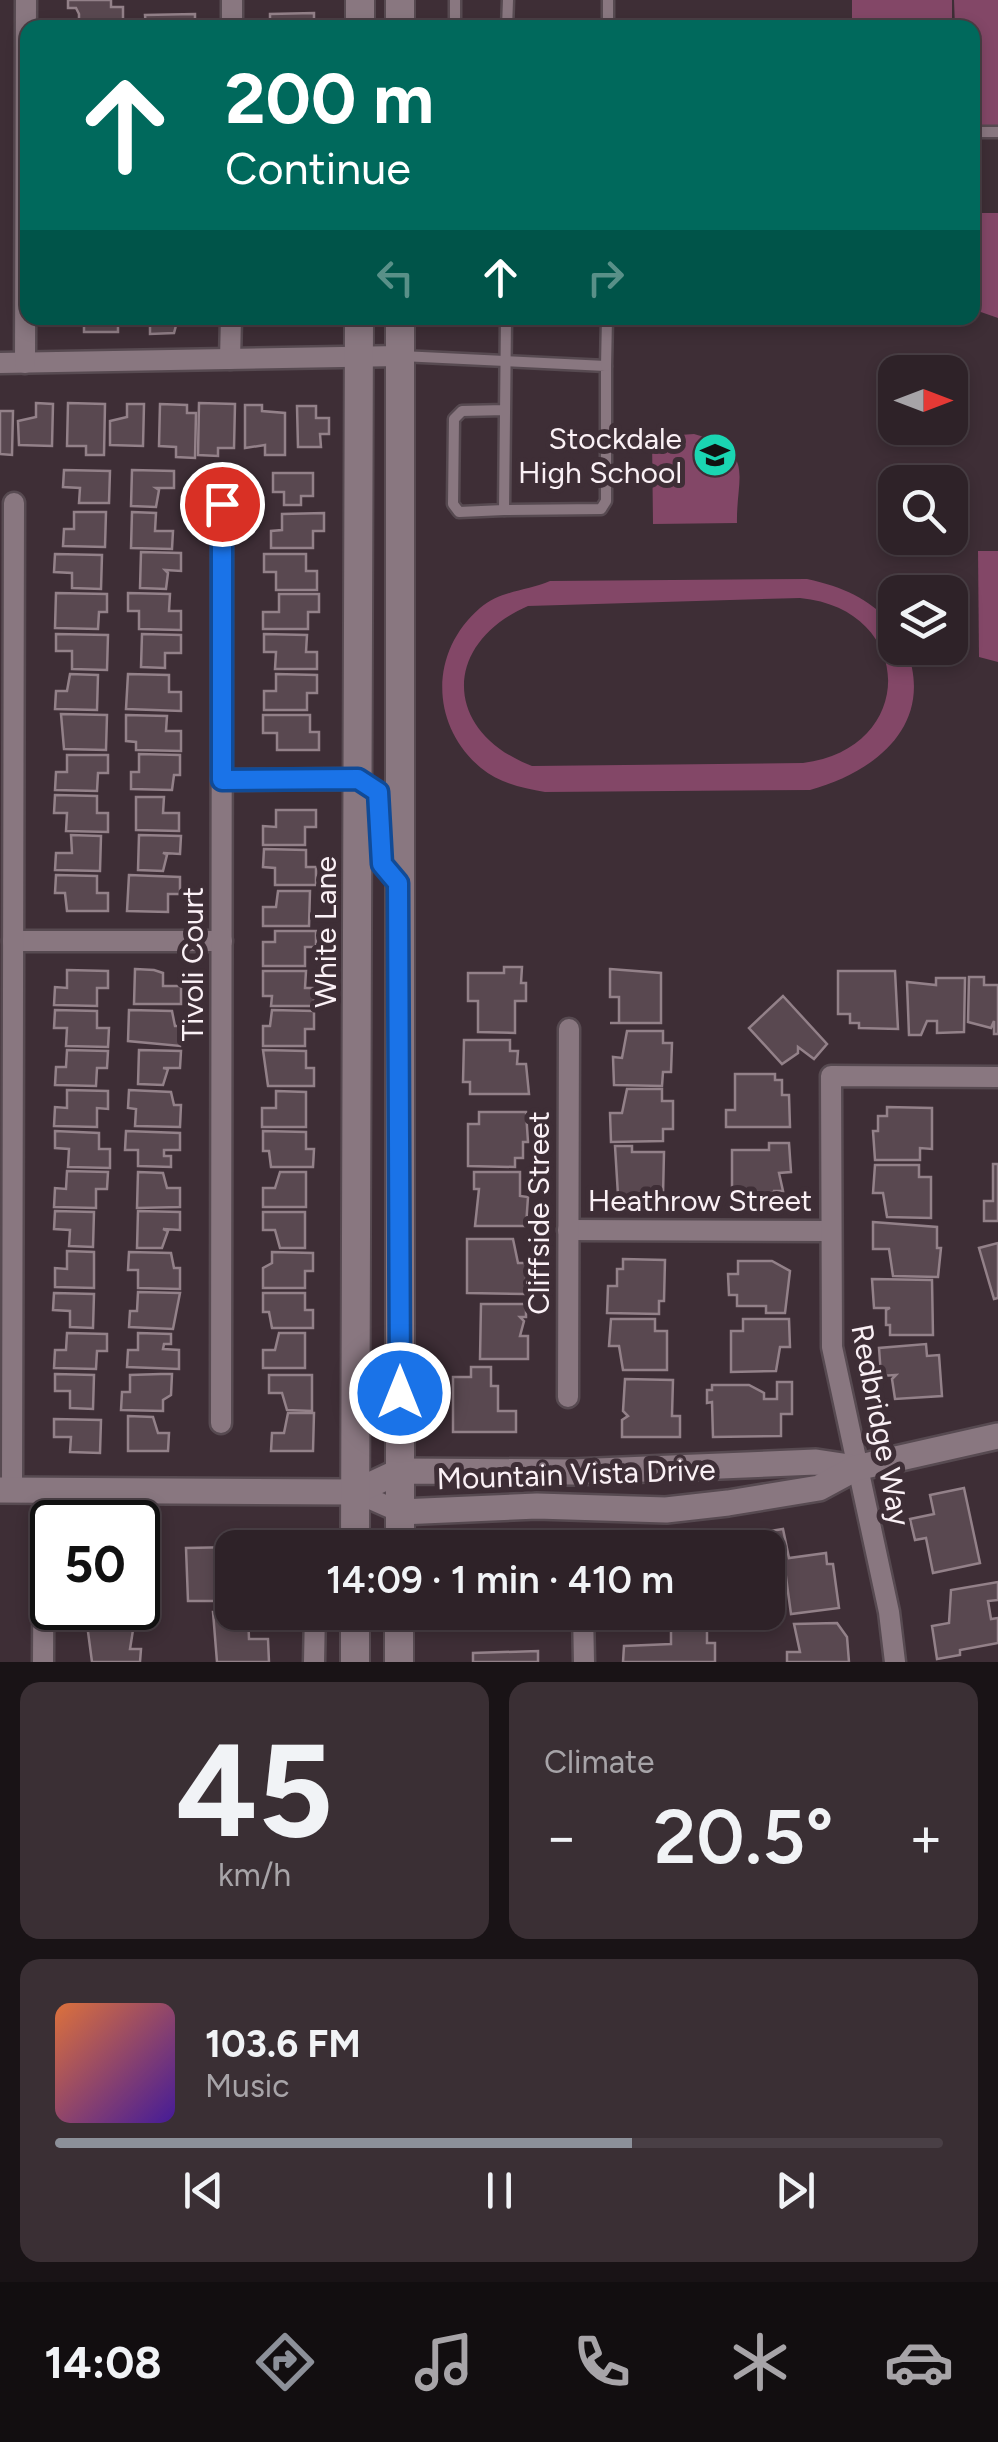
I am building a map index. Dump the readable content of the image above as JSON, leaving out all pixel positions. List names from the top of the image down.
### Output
{
  "streets": {
    "main road": ["White Lane"],
    "street": [
      "Tivoli Court",
      "Heathrow Street",
      "Cliffside Street",
      "Redbridge Way",
      "Mountain Vista Drive"
    ]
  },
  "crossings": [
    ["White Lane", "Mountain Vista Drive"],
    ["Heathrow Street", "Cliffside Street"],
    ["Heathrow Street", "Redbridge Way"],
    ["Redbridge Way", "Mountain Vista Drive"]
  ],
  "places": {
    "school or university": ["Stockdale High School"]
  },
  "north": "right",
  "page": {
    "turn": ["200 m", "Continue"],
    "limit": "50",
    "trip": "14:09 · 1 min · 410 m",
    "tile": [
      ["45", "km/h"],
      "Climate"
    ],
    "heat": ["−", "20.5°", "+"],
    "song": ["103.6 FM", "Music"],
    "tabs": "14:08"
  }
}
